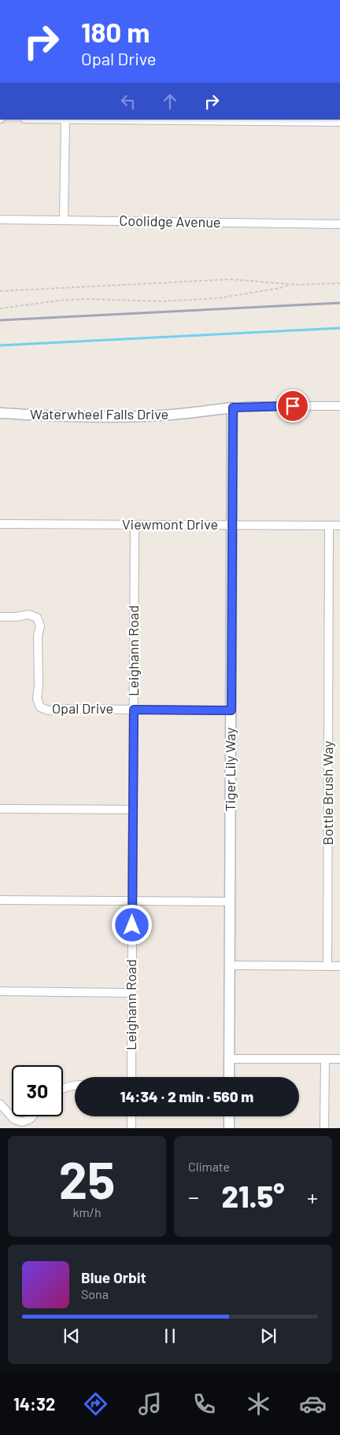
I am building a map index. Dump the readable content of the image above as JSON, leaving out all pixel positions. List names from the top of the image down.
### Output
{
  "streets": {
    "street": [
      "Coolidge Avenue",
      "Waterwheel Falls Drive",
      "Viewmont Drive",
      "Leighann Road",
      "Opal Drive",
      "Tiger Lily Way",
      "Bottle Brush Way"
    ]
  },
  "crossings": [
    ["Waterwheel Falls Drive", "Tiger Lily Way"],
    ["Viewmont Drive", "Leighann Road"],
    ["Viewmont Drive", "Tiger Lily Way"],
    ["Viewmont Drive", "Bottle Brush Way"],
    ["Leighann Road", "Opal Drive"],
    ["Opal Drive", "Tiger Lily Way"]
  ],
  "page": {
    "turn": ["180 m", "Opal Drive"],
    "limit": "30",
    "trip": "14:34 · 2 min · 560 m",
    "tile": [
      ["25", "km/h"],
      "Climate"
    ],
    "heat": ["−", "21.5°", "+"],
    "song": ["Blue Orbit", "Sona"],
    "tabs": "14:32"
  }
}
